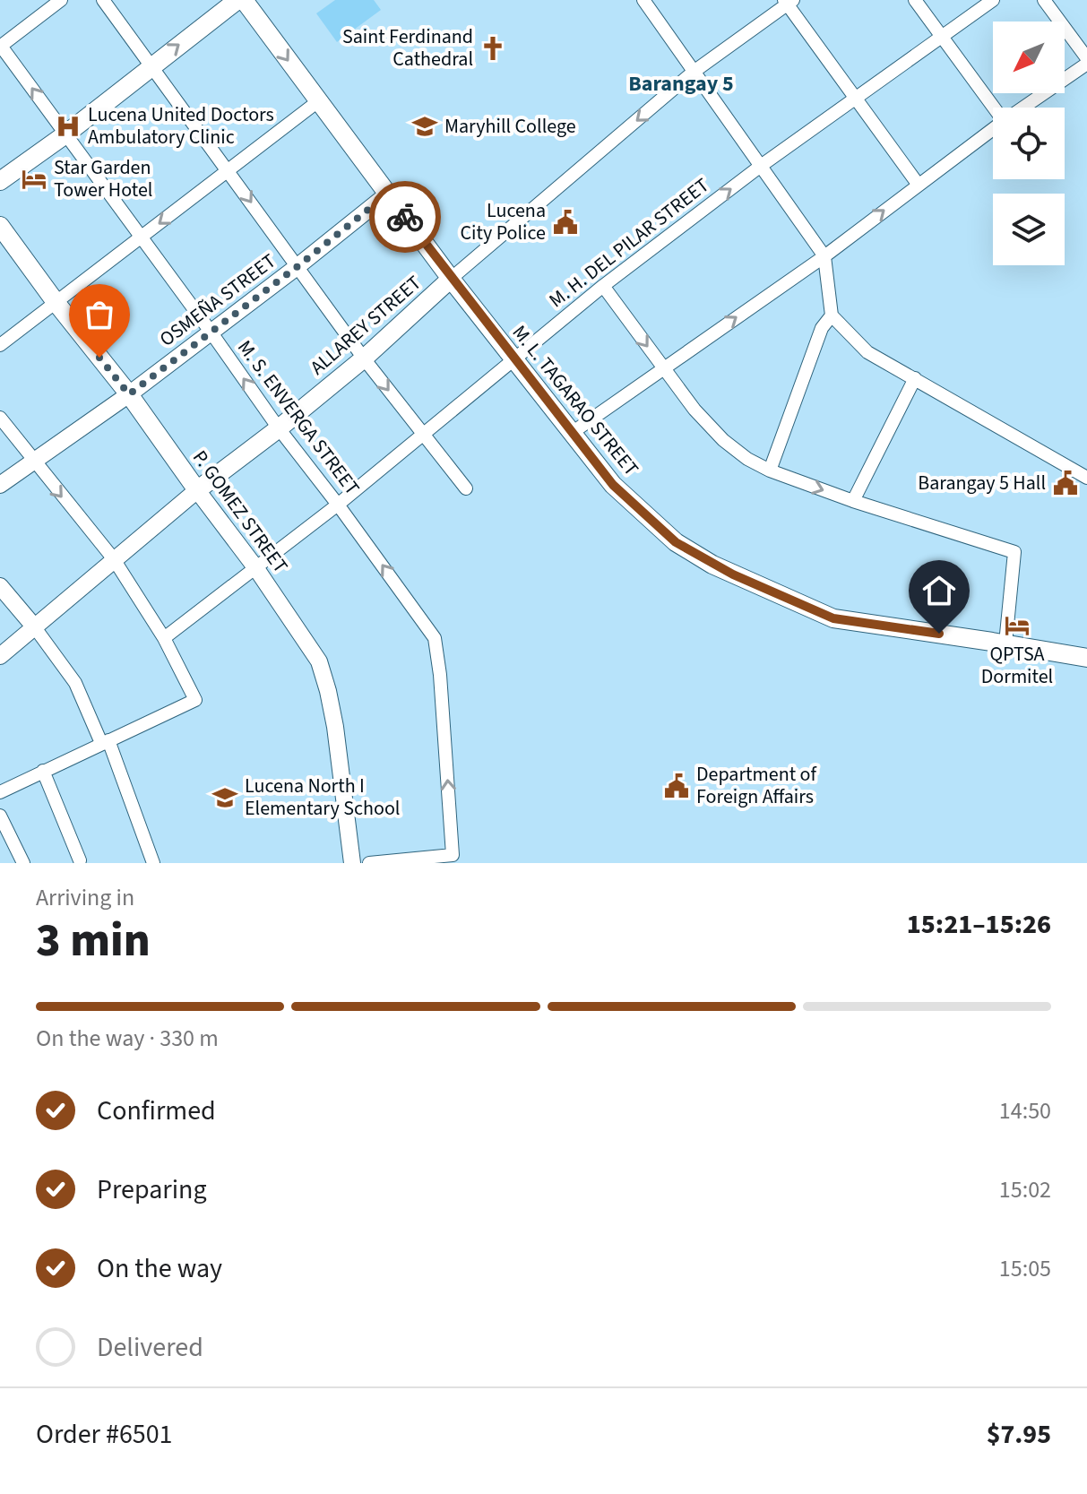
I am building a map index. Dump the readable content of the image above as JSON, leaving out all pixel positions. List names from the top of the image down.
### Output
{
  "streets": {
    "main road": ["ALLAREY STREET", "M. L. TAGARAO STREET", "P. GOMEZ STREET"],
    "street": ["M. H. DEL PILAR STREET", "OSMEÑA STREET", "M. S. ENVERGA STREET"]
  },
  "crossings": [
    ["M. H. DEL PILAR STREET", "M. L. TAGARAO STREET"],
    ["M. H. DEL PILAR STREET", "M. S. ENVERGA STREET"],
    ["M. H. DEL PILAR STREET", "P. GOMEZ STREET"],
    ["OSMEÑA STREET", "M. L. TAGARAO STREET"],
    ["OSMEÑA STREET", "M. S. ENVERGA STREET"],
    ["OSMEÑA STREET", "P. GOMEZ STREET"],
    ["ALLAREY STREET", "M. L. TAGARAO STREET"],
    ["ALLAREY STREET", "M. S. ENVERGA STREET"],
    ["ALLAREY STREET", "P. GOMEZ STREET"]
  ],
  "districts": ["Barangay 5"],
  "places": {
    "church": ["Saint Ferdinand Cathedral"],
    "hospital": ["Lucena United Doctors Ambulatory Clinic"],
    "school or university": ["Maryhill College", "Lucena North I Elementary School"],
    "hotel": ["Star Garden Tower Hotel", "QPTSA Dormitel"],
    "public building": ["Lucena City Police", "Barangay 5 Hall", "Department of Foreign Affairs"]
  },
  "north": "bottom left",
  "page": {
    "heading": ["3 min", "Arriving in", "15:21–15:26"],
    "panel": ["Order #6501", "$7.95"],
    "bar": "On the way · 330 m",
    "list": [
      ["Confirmed", "14:50"],
      ["Preparing", "15:02"],
      ["On the way", "15:05"],
      "Delivered"
    ]
  }
}
